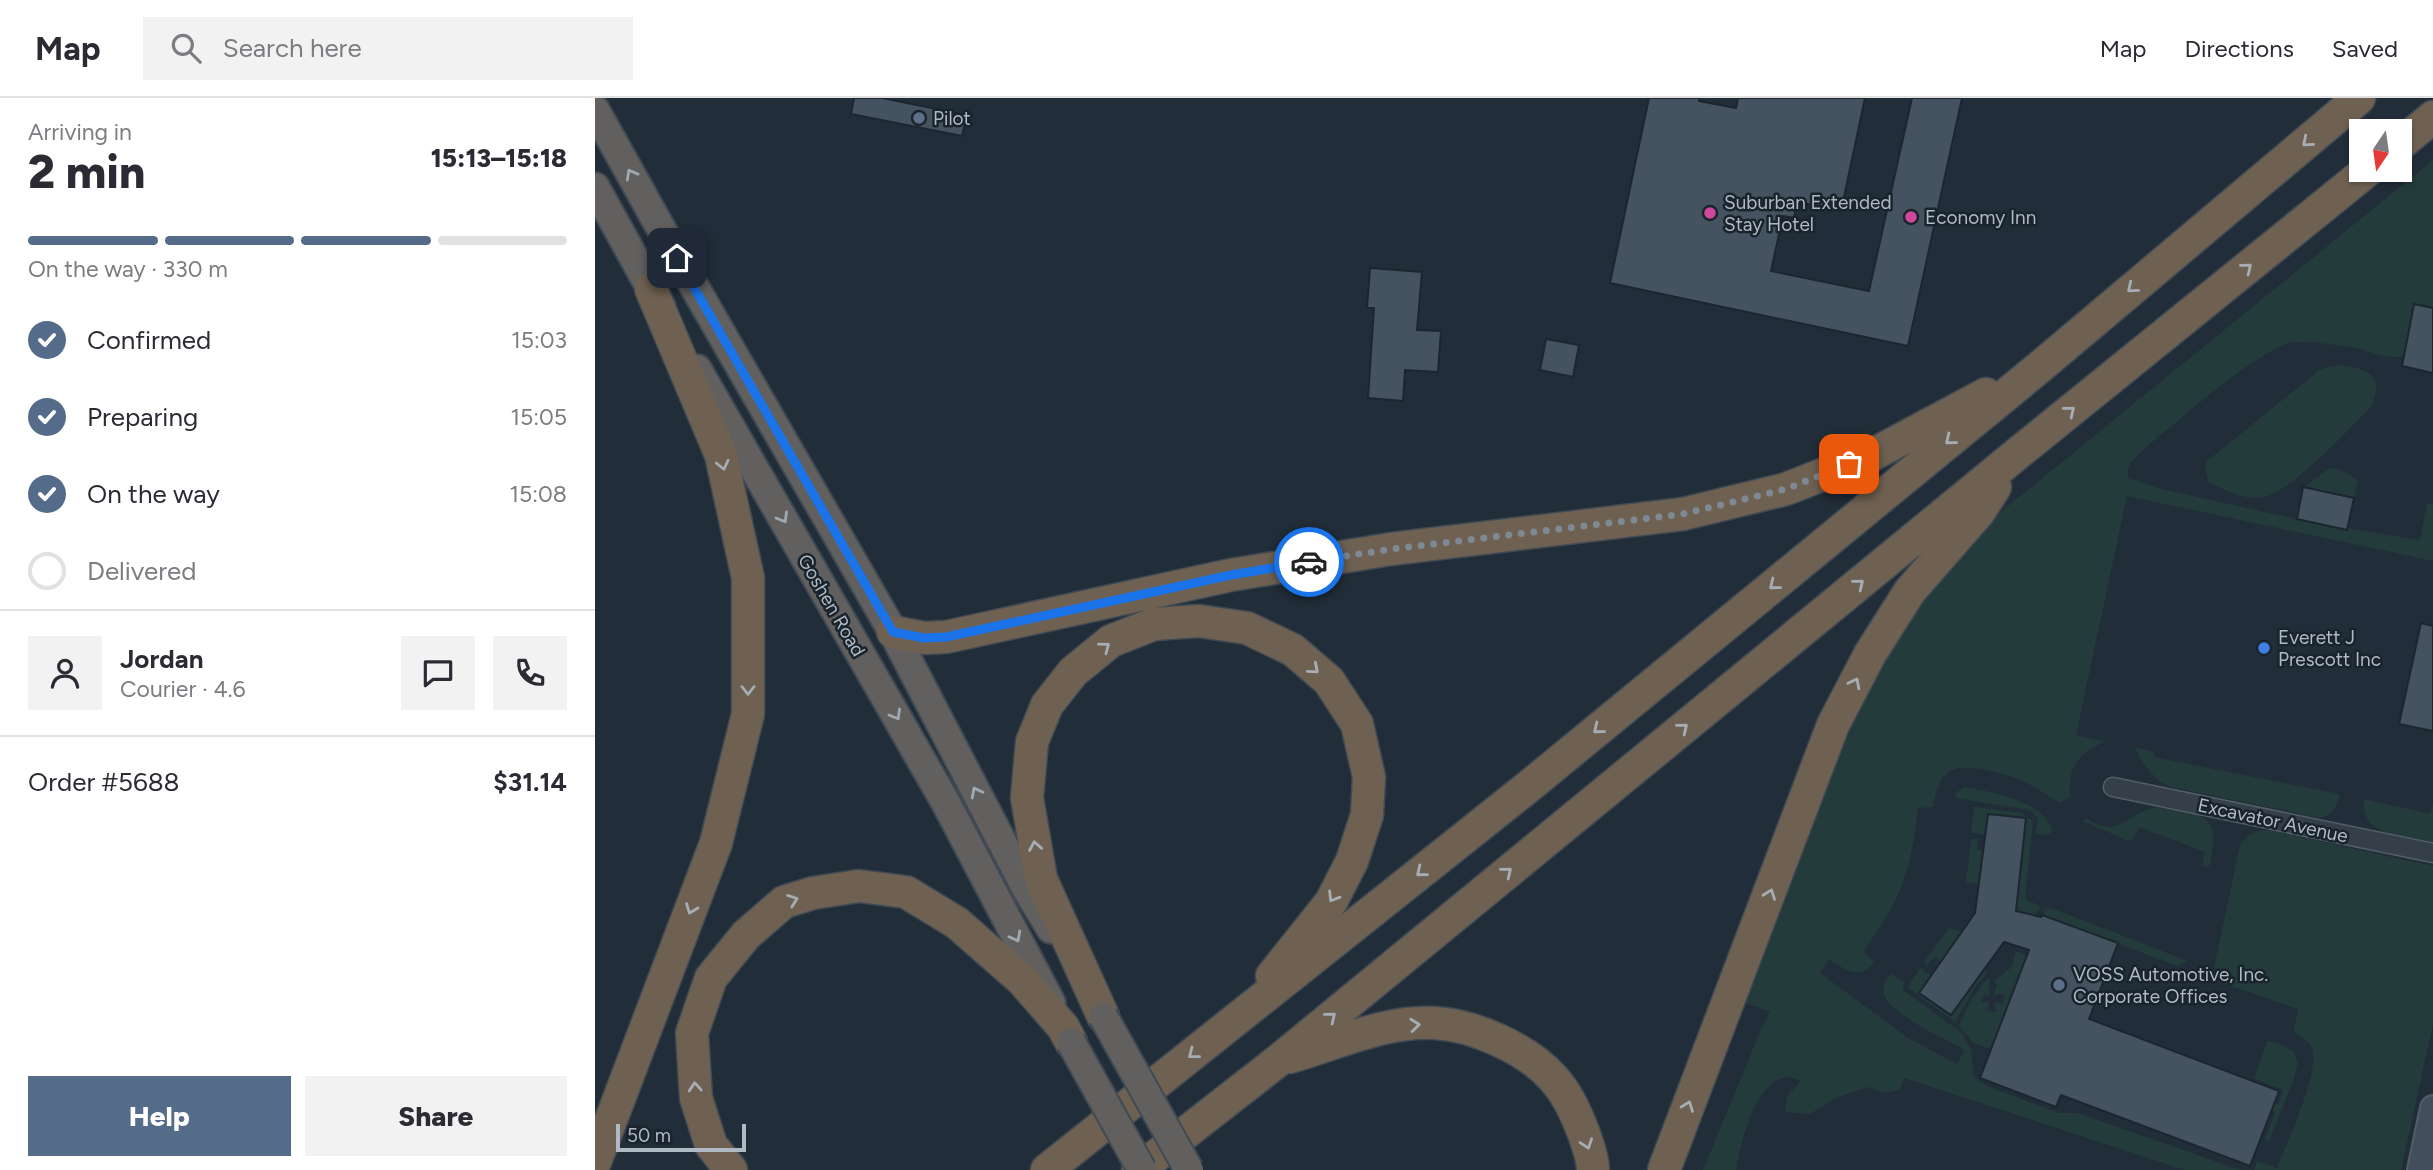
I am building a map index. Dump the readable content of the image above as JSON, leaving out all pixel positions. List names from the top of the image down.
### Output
{
  "streets": {
    "highway": ["Goshen Road"],
    "street": ["Excavator Avenue"]
  },
  "places": [
    "Pilot",
    "Suburban Extended Stay Hotel",
    "Economy Inn",
    "Everett J Prescott Inc",
    "VOSS Automotive, Inc. Corporate Offices"
  ],
  "scale_bar": "50 m",
  "north": "bottom",
  "page": {
    "header": "Map",
    "search": "Search here",
    "nav": ["Map", "Directions", "Saved"],
    "heading": ["2 min", "Arriving in", "15:13–15:18"],
    "panel": [
      "Jordan",
      "Courier · 4.6",
      "Order #5688",
      "$31.14"
    ],
    "bar": "On the way · 330 m",
    "list": [
      ["Confirmed", "15:03"],
      ["Preparing", "15:05"],
      ["On the way", "15:08"],
      "Delivered"
    ],
    "buttons": ["Help", "Share"],
    "scale": "50 m"
  }
}
